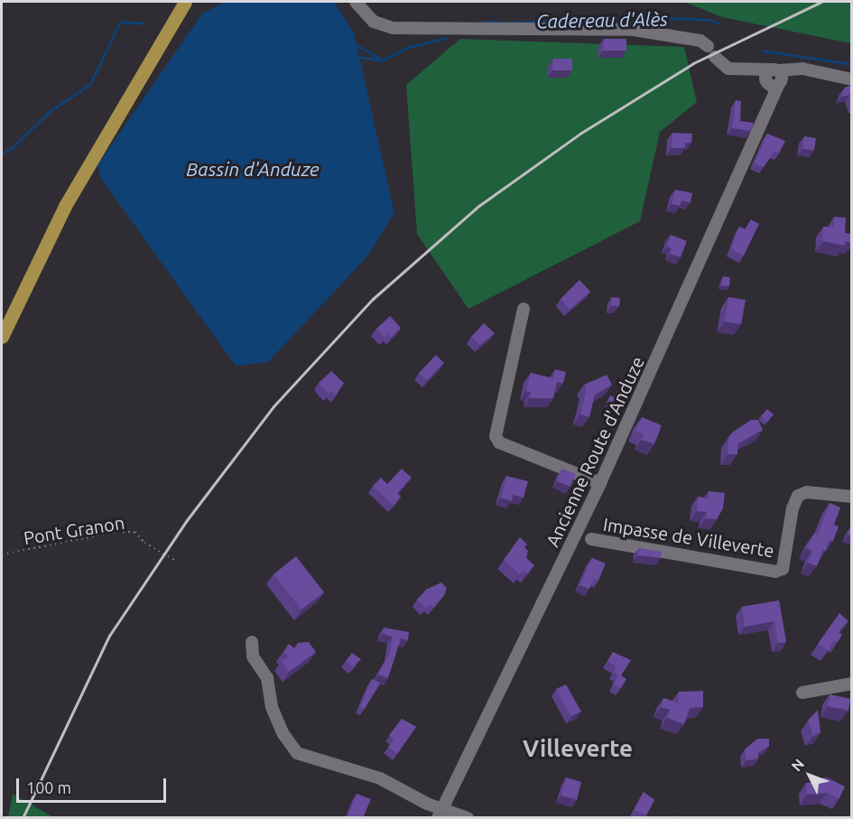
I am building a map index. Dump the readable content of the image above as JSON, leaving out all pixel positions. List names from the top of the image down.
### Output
{
  "streets": {
    "street": ["Ancienne Route d'Anduze", "Impasse de Villeverte"],
    "path": ["Pont Granon"]
  },
  "districts": ["Villeverte"],
  "water": ["Cadereau d'Alès", "Bassin d'Anduze"],
  "scale_bar": "100 m",
  "north": "top left"
}
